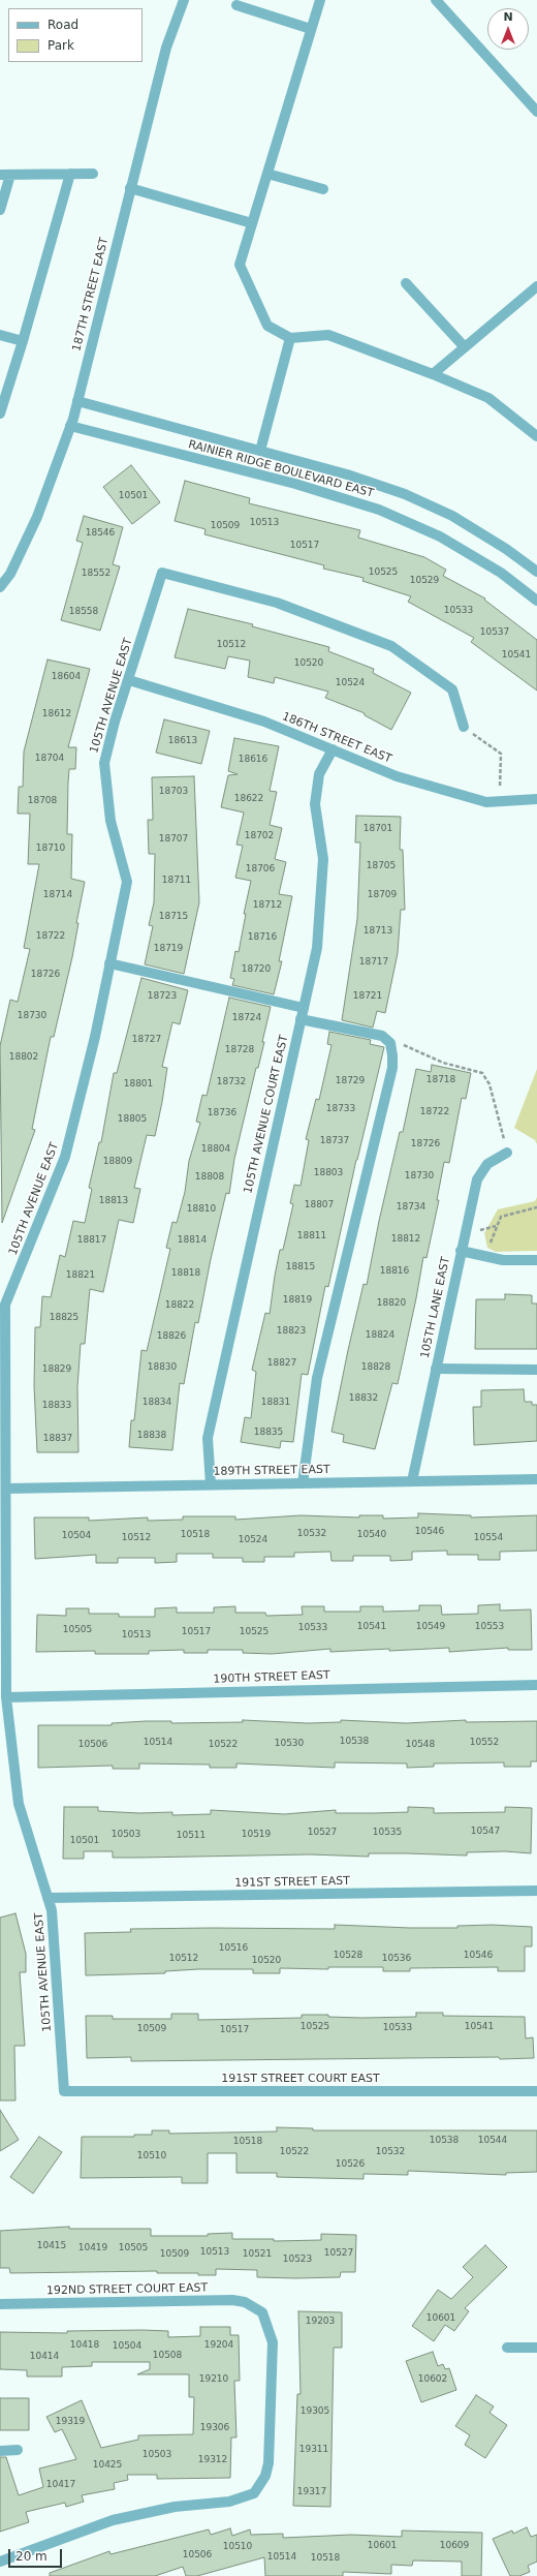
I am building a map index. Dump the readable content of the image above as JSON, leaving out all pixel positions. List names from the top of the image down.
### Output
{
  "streets": {
    "street": [
      "187TH STREET EAST",
      "RAINIER RIDGE BOULEVARD EAST",
      "105TH AVENUE EAST",
      "186TH STREET EAST",
      "105TH AVENUE COURT EAST",
      "105TH LANE EAST",
      "189TH STREET EAST",
      "190TH STREET EAST",
      "191ST STREET EAST",
      "191ST STREET COURT EAST",
      "192ND STREET COURT EAST"
    ]
  },
  "crossings": [
    ["187TH STREET EAST", "RAINIER RIDGE BOULEVARD EAST"],
    ["105TH AVENUE EAST", "186TH STREET EAST"],
    ["105TH AVENUE EAST", "189TH STREET EAST"],
    ["105TH AVENUE EAST", "190TH STREET EAST"],
    ["105TH AVENUE EAST", "191ST STREET EAST"],
    ["105TH AVENUE EAST", "191ST STREET COURT EAST"],
    ["186TH STREET EAST", "105TH AVENUE COURT EAST"],
    ["105TH AVENUE COURT EAST", "189TH STREET EAST"],
    ["105TH LANE EAST", "189TH STREET EAST"]
  ],
  "house_numbers": [
    "10501",
    "10513",
    "10509",
    "18546",
    "10517",
    "10525",
    "18552",
    "10529",
    "10533",
    "18558",
    "10537",
    "10512",
    "10541",
    "10520",
    "18604",
    "10524",
    "18612",
    "18613",
    "18704",
    "18616",
    "18703",
    "18622",
    "18708",
    "18701",
    "18702",
    "18707",
    "18710",
    "18705",
    "18706",
    "18711",
    "18714",
    "18709",
    "18712",
    "18715",
    "18713",
    "18722",
    "18716",
    "18719",
    "18717",
    "18720",
    "18726",
    "18723",
    "18721",
    "18730",
    "18724",
    "18727",
    "18728",
    "18802",
    "18718",
    "18729",
    "18732",
    "18801",
    "18733",
    "18722",
    "18736",
    "18805",
    "18737",
    "18726",
    "18804",
    "18809",
    "18803",
    "18730",
    "18808",
    "18813",
    "18807",
    "18734",
    "18810",
    "18811",
    "18812",
    "18817",
    "18814",
    "18815",
    "18816",
    "18818",
    "18821",
    "18819",
    "18820",
    "18822",
    "18825",
    "18823",
    "18824",
    "18826",
    "18827",
    "18830",
    "18828",
    "18829",
    "18832",
    "18834",
    "18831",
    "18833",
    "18835",
    "18838",
    "18837",
    "10546",
    "10532",
    "10518",
    "10540",
    "10504",
    "10512",
    "10554",
    "10524",
    "10541",
    "10549",
    "10553",
    "10533",
    "10505",
    "10517",
    "10525",
    "10513",
    "10538",
    "10514",
    "10552",
    "10530",
    "10506",
    "10522",
    "10548",
    "10547",
    "10527",
    "10535",
    "10503",
    "10519",
    "10511",
    "10501",
    "10516",
    "10528",
    "10546",
    "10512",
    "10536",
    "10520",
    "10525",
    "10541",
    "10533",
    "10509",
    "10517",
    "10538",
    "10544",
    "10518",
    "10522",
    "10532",
    "10510",
    "10526",
    "10415",
    "10419",
    "10505",
    "10513",
    "10527",
    "10509",
    "10521",
    "10523",
    "10601",
    "19203",
    "10418",
    "19204",
    "10504",
    "10508",
    "10414",
    "19210",
    "10602",
    "19305",
    "19319",
    "19306",
    "19311",
    "10503",
    "19312",
    "10425",
    "10417",
    "19317",
    "10601",
    "10609",
    "10510",
    "10506",
    "10514",
    "10518"
  ],
  "legend": ["Road", "Park"],
  "scale_bar": "20 m",
  "north": "top"
}
